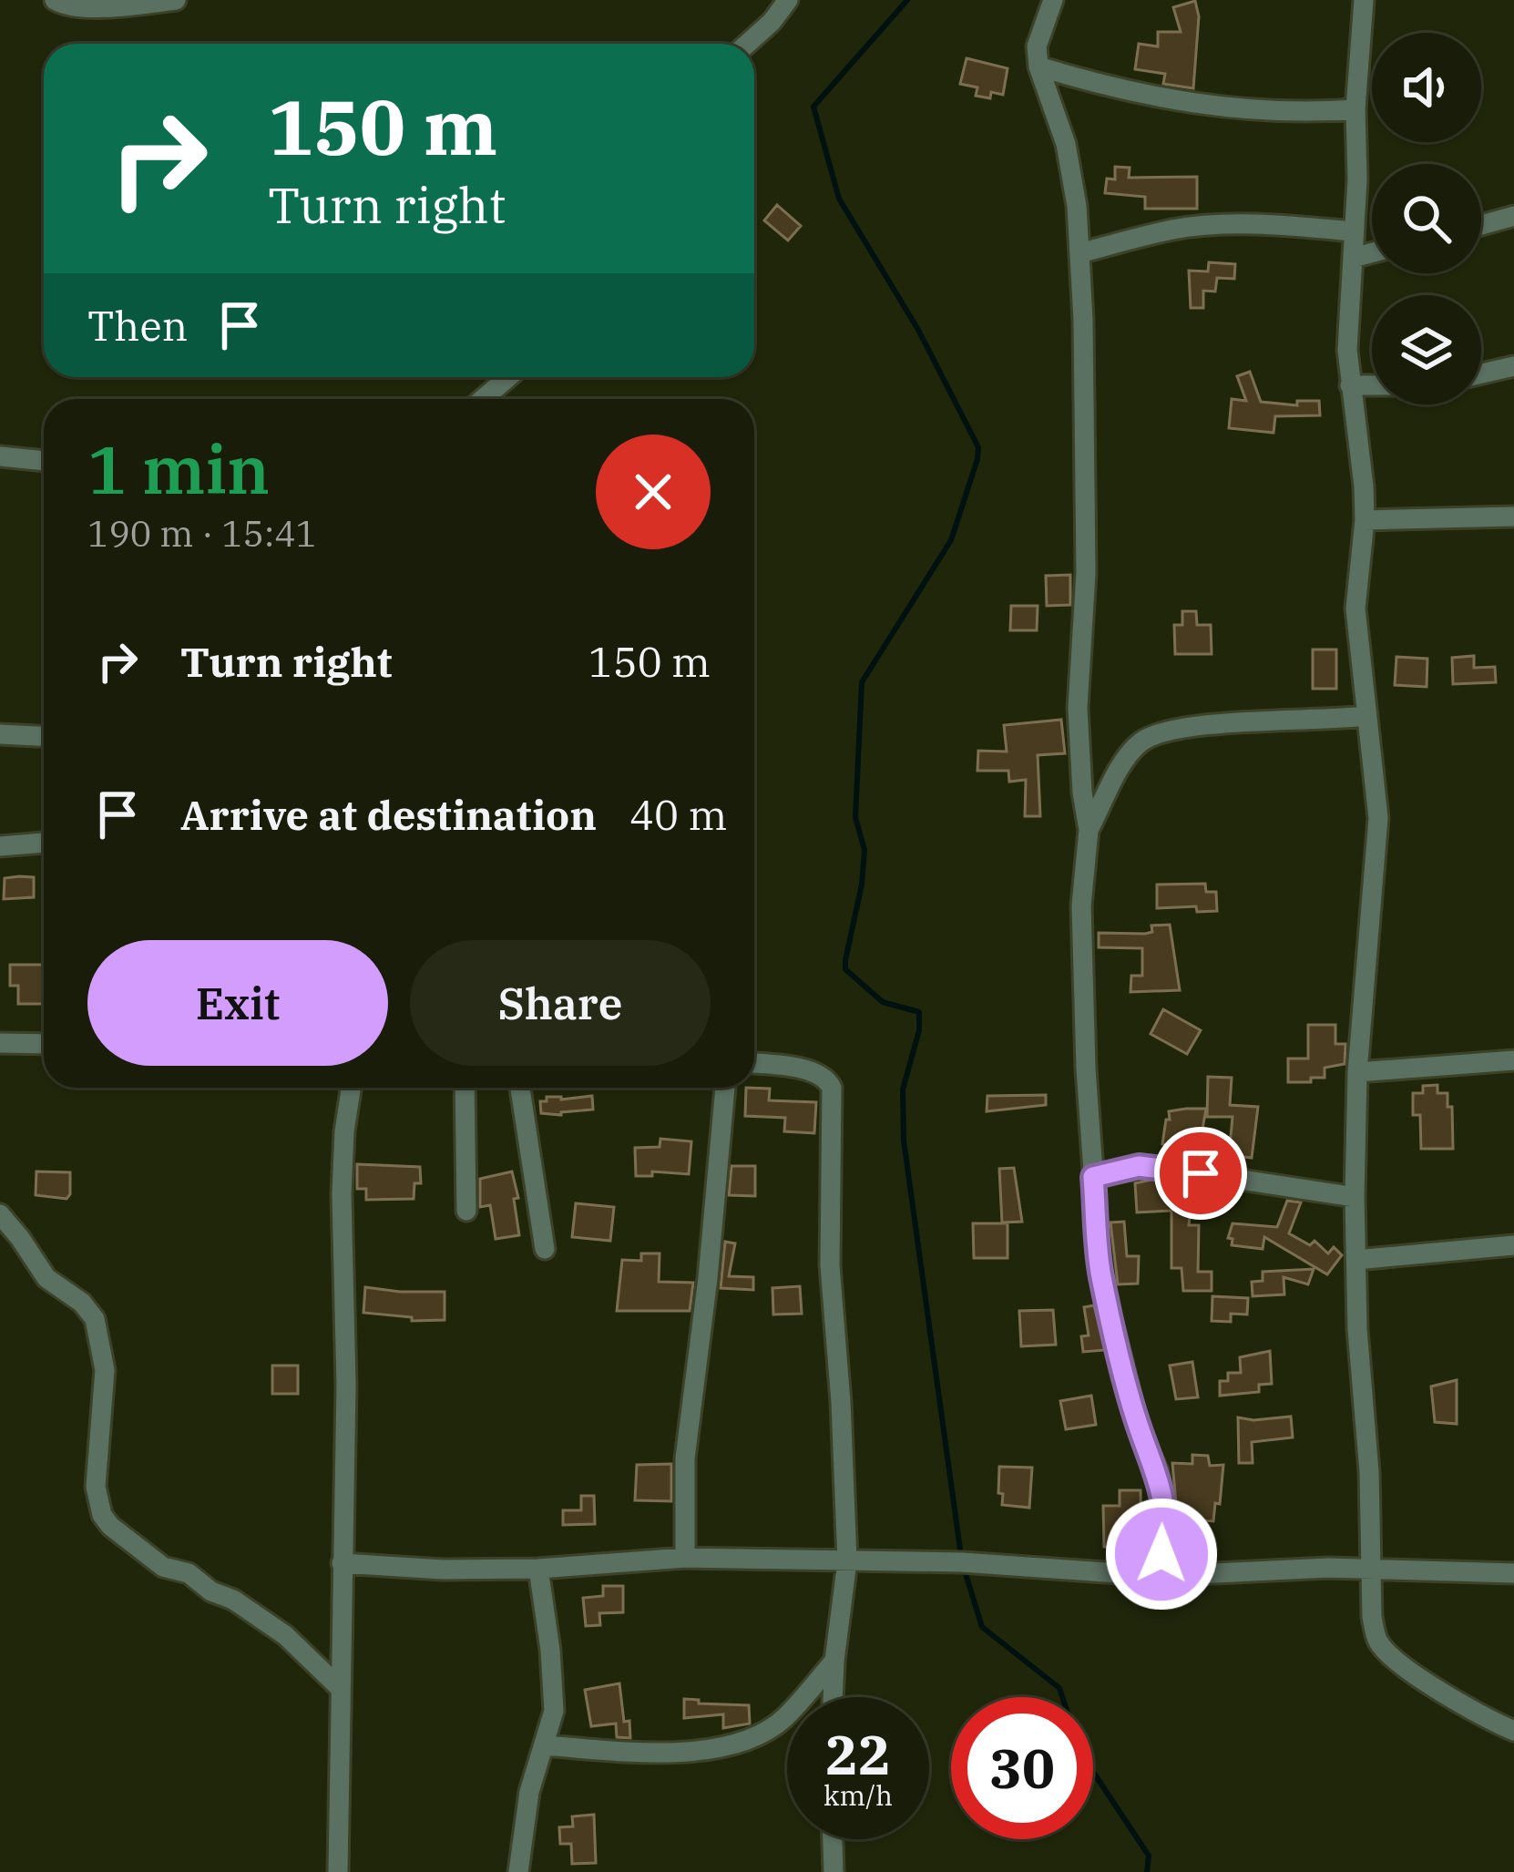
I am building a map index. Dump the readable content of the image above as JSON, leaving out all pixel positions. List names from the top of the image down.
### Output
{
  "page": {
    "turn": ["150 m", "Turn right"],
    "then": "Then",
    "heading": ["1 min", "190 m · 15:41"],
    "list": [
      {
        "name": "Turn right",
        "value": "150 m"
      },
      {
        "name": "Arrive at destination",
        "value": "40 m"
      }
    ],
    "buttons": ["Exit", "Share"],
    "speed": "22 km/h",
    "limit": "30"
  }
}
